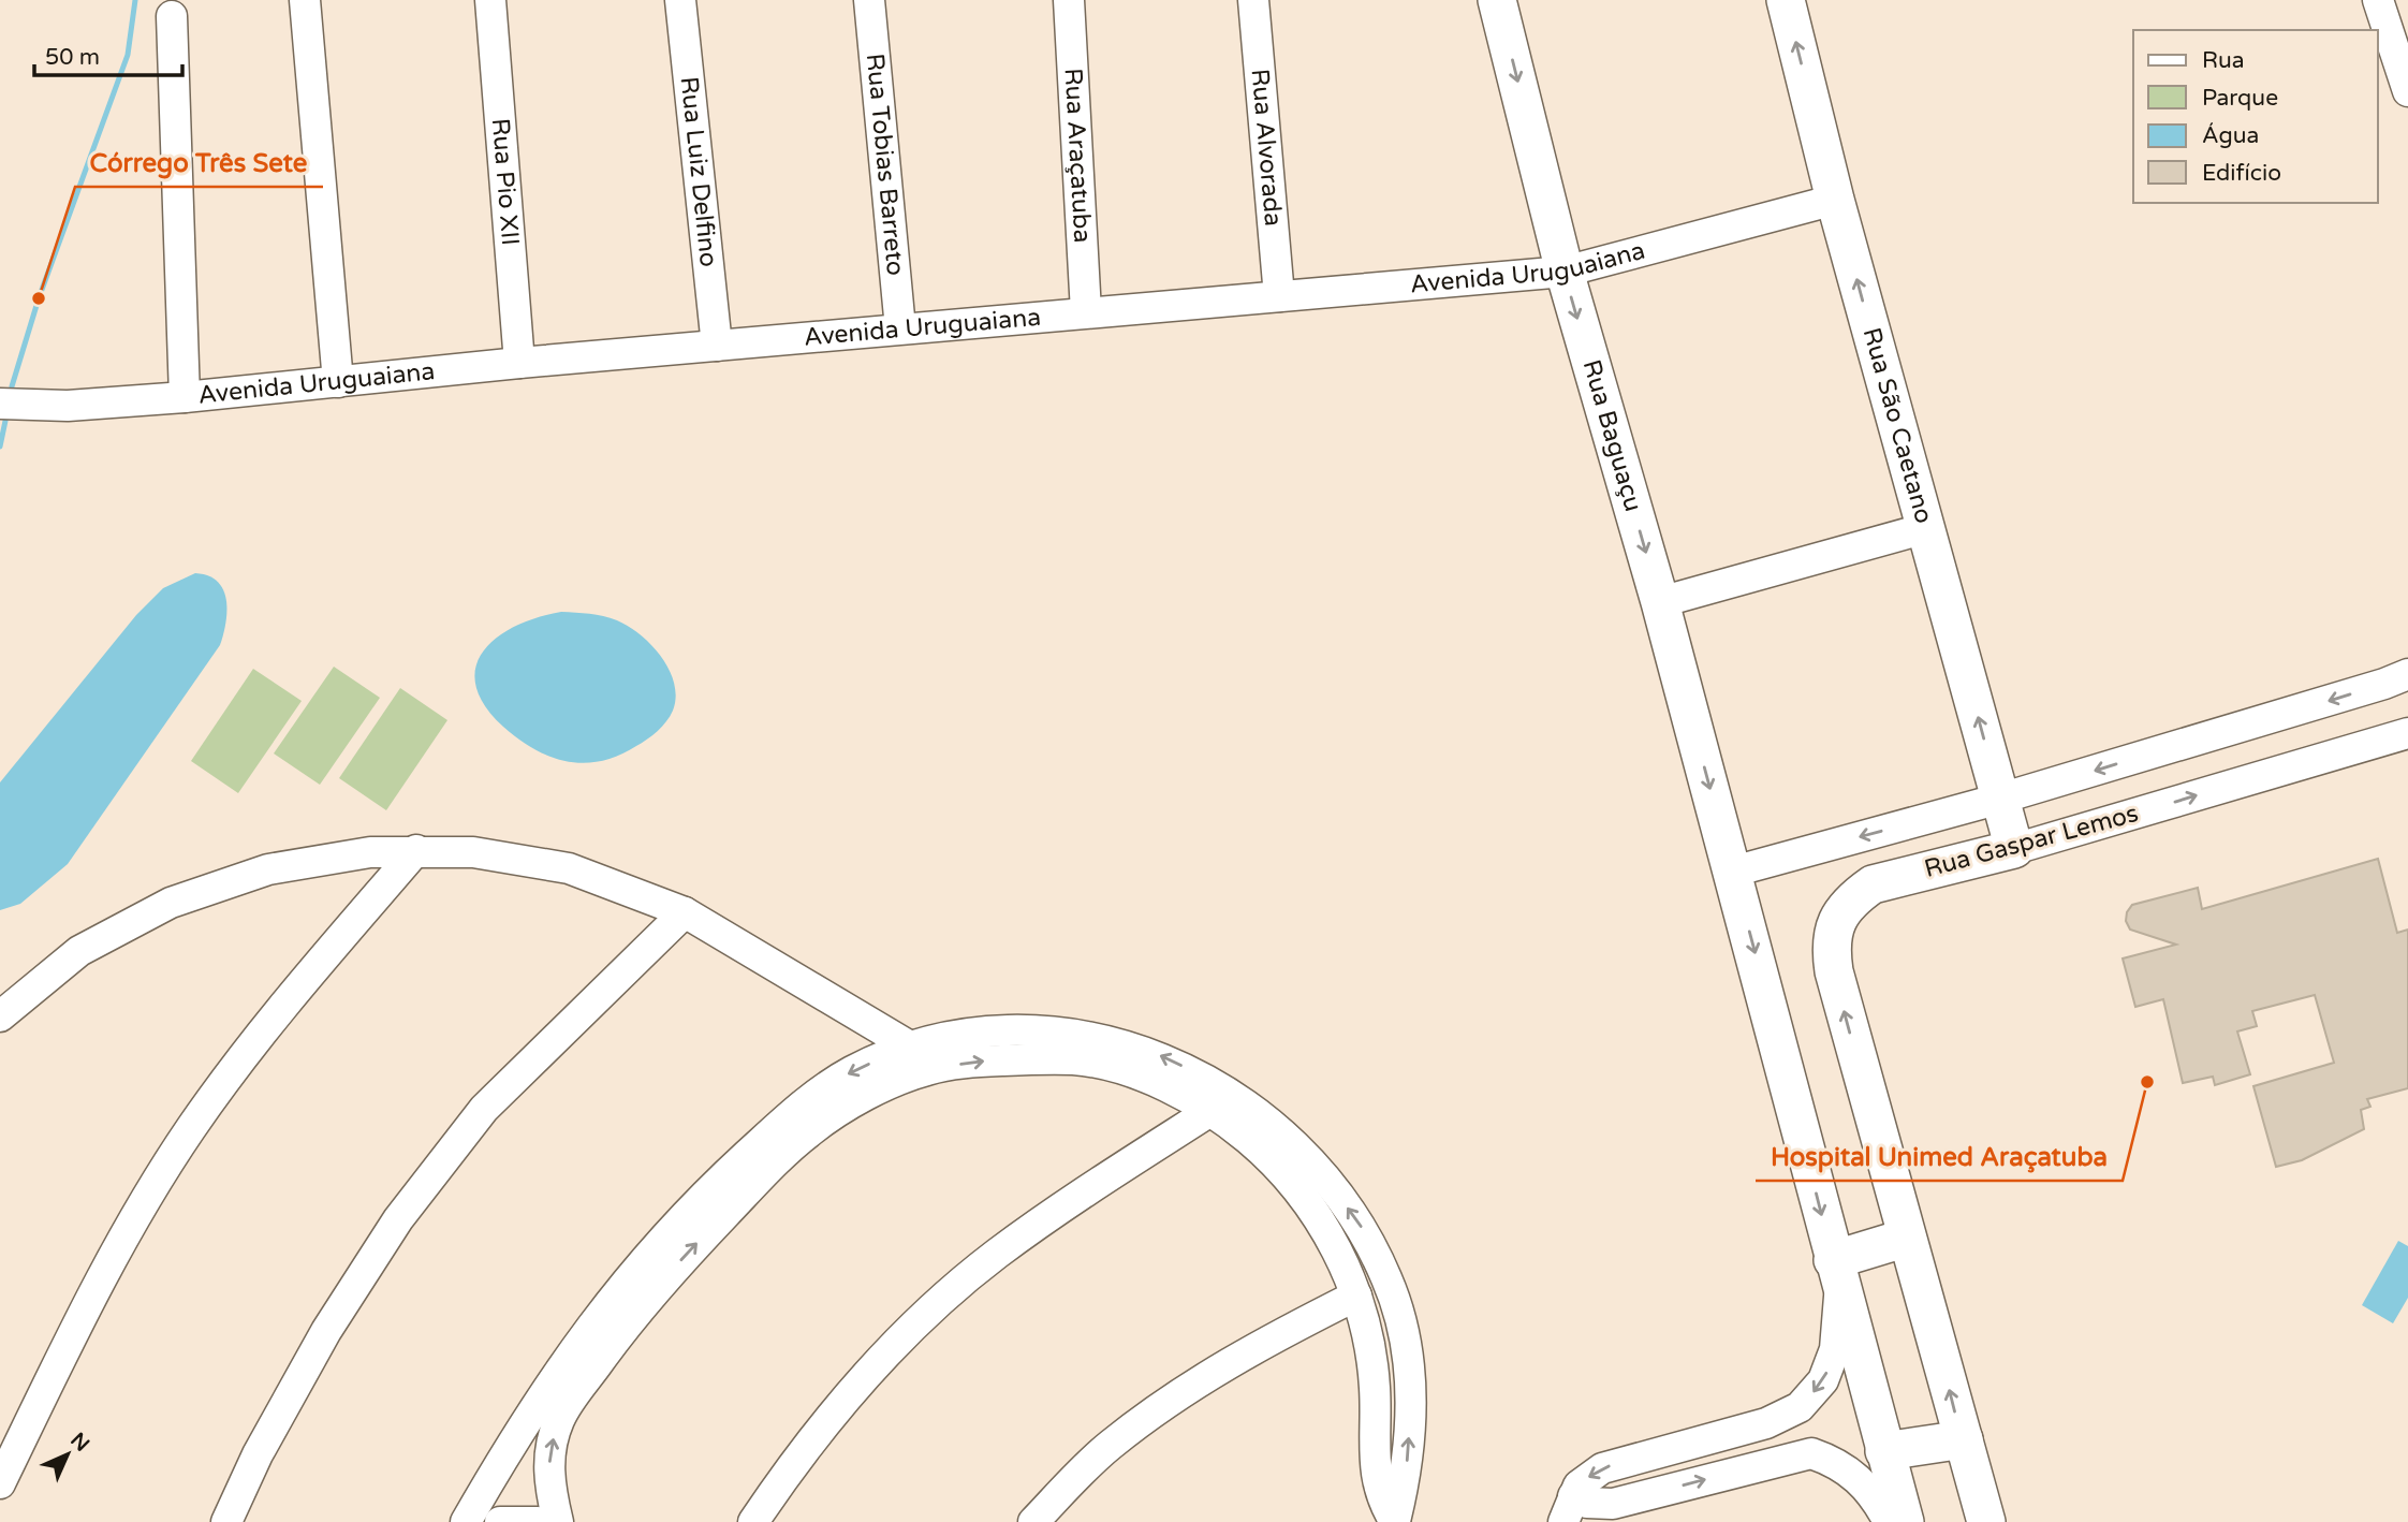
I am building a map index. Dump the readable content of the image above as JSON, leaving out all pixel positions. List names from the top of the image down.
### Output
{
  "streets": {
    "main road": ["Rua São Caetano", "Rua Baguaçu", "Rua Gaspar Lemos"],
    "street": [
      "Rua Alvorada",
      "Rua Araçatuba",
      "Rua Tobias Barreto",
      "Rua Luiz Delfino",
      "Rua Pio XII",
      "Avenida Uruguaiana"
    ]
  },
  "crossings": [
    ["Rua Alvorada", "Avenida Uruguaiana"],
    ["Rua Araçatuba", "Avenida Uruguaiana"],
    ["Rua Tobias Barreto", "Avenida Uruguaiana"],
    ["Rua Luiz Delfino", "Avenida Uruguaiana"],
    ["Rua Pio XII", "Avenida Uruguaiana"],
    ["Avenida Uruguaiana", "Rua São Caetano"],
    ["Avenida Uruguaiana", "Rua Baguaçu"],
    ["Rua São Caetano", "Rua Gaspar Lemos"],
    ["Rua Baguaçu", "Rua Gaspar Lemos"]
  ],
  "one_way": ["Rua São Caetano", "Rua Baguaçu"],
  "places": ["Córrego Três Sete", "Hospital Unimed Araçatuba"],
  "legend": [
    "Rua",
    "Parque",
    "Água",
    "Edifício"
  ],
  "scale_bar": "50 m",
  "north": "top right"
}
